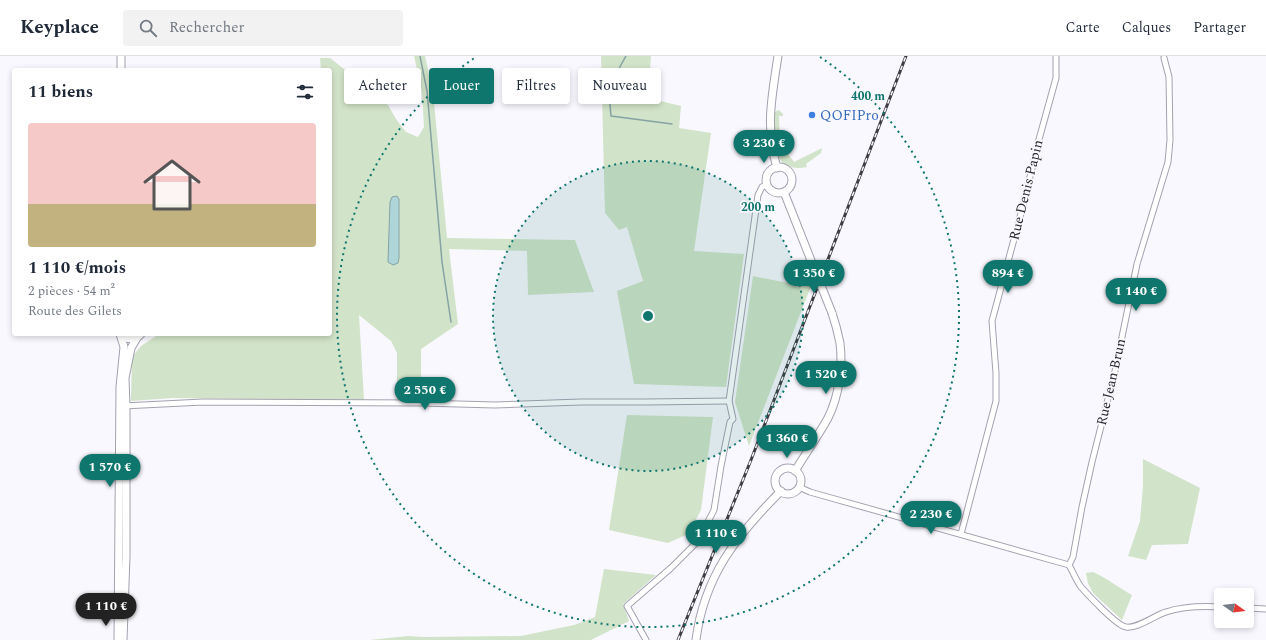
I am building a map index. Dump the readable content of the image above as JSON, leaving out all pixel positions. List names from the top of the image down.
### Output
{
  "streets": {
    "street": ["Rue Denis Papin", "Rue Jean Brun"]
  },
  "places": ["QOFIPro"],
  "north": "right",
  "page": {
    "header": "Keyplace",
    "search": "Rechercher",
    "nav": ["Carte", "Calques", "Partager"],
    "chip": [
      "Acheter",
      "Louer",
      "Filtres",
      "Nouveau"
    ],
    "heading": "11 biens",
    "list": [
      {
        "name": "1 110 €/mois",
        "note": "2 pièces · 54 m² · Route des Gilets"
      }
    ],
    "price": [
      "3 230 €",
      "1 350 €",
      "894 €",
      "1 140 €",
      "1 520 €",
      "2 550 €",
      "1 360 €",
      "1 570 €",
      "2 230 €",
      "1 110 €",
      "1 110 €"
    ]
  },
  "rings": ["400 m", "200 m"]
}
